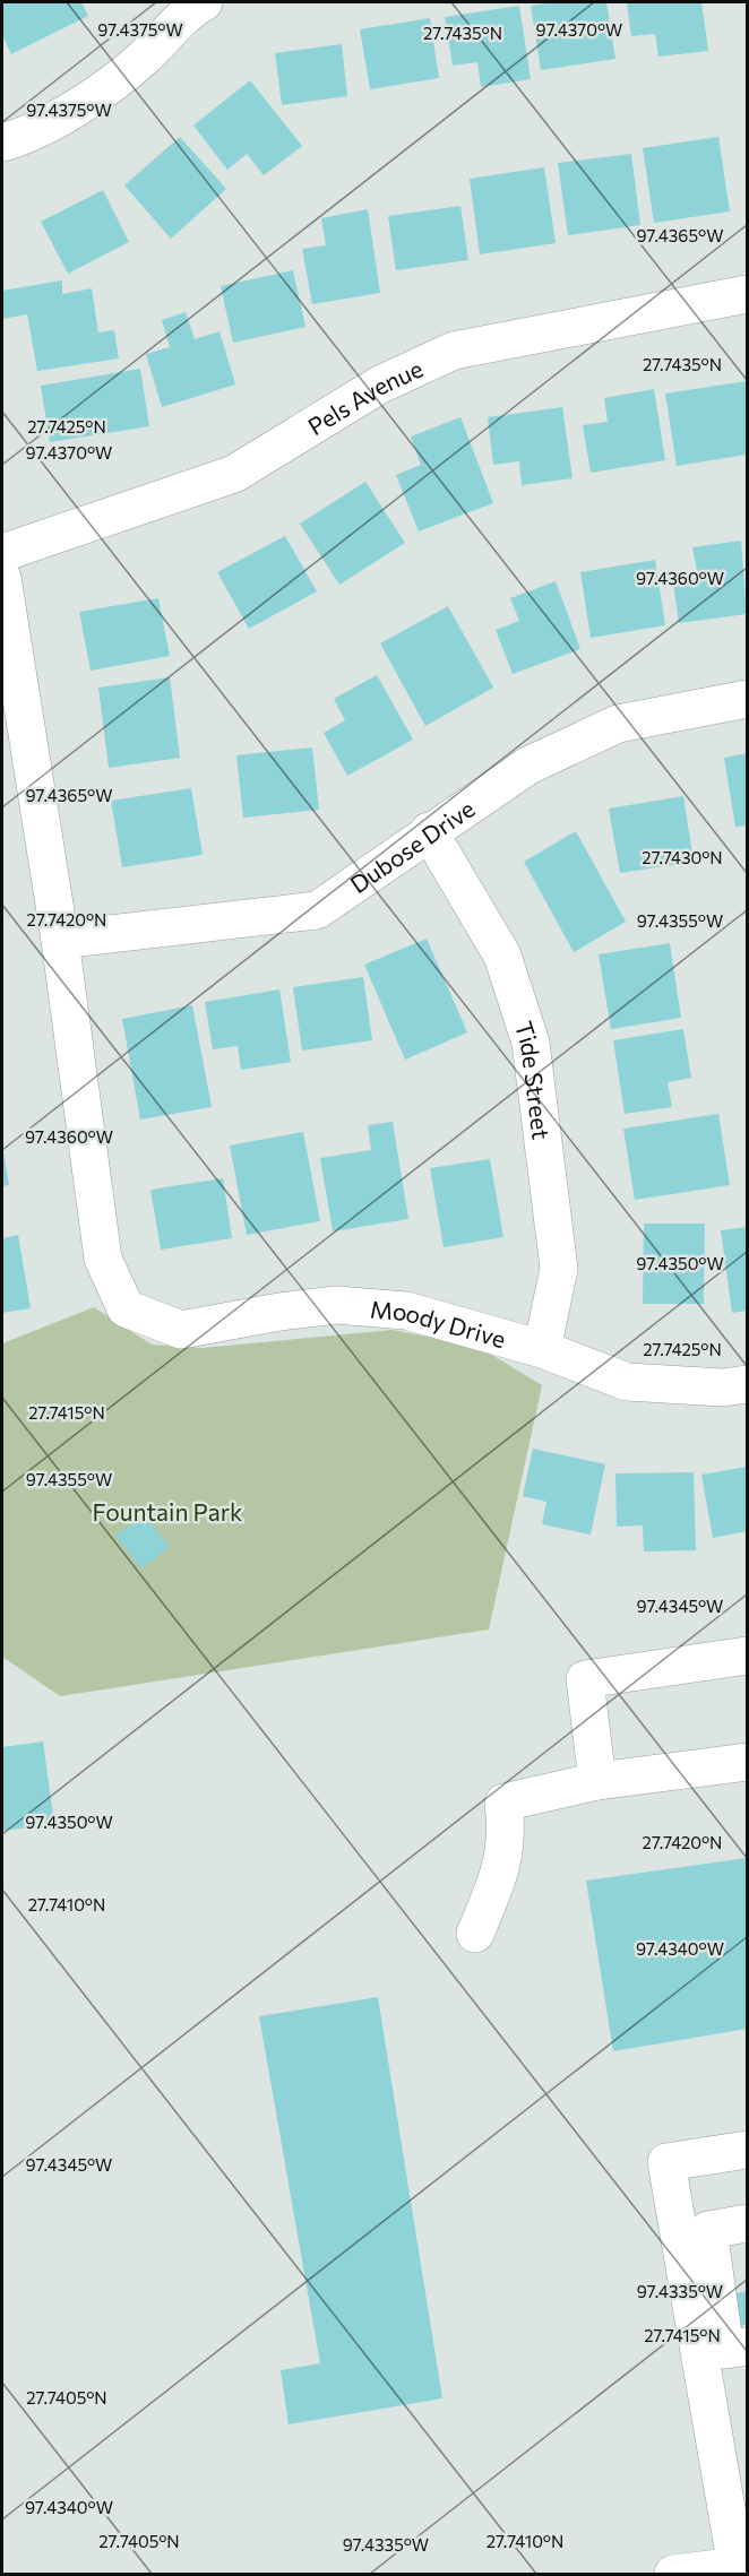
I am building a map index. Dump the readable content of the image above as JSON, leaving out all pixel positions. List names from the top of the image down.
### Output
{
  "streets": {
    "street": [
      "Pels Avenue",
      "Dubose Drive",
      "Tide Street",
      "Moody Drive"
    ]
  },
  "crossings": [
    ["Dubose Drive", "Tide Street"],
    ["Dubose Drive", "Moody Drive"],
    ["Tide Street", "Moody Drive"]
  ],
  "parks": ["Fountain Park"],
  "coordinates": [
    "97.4375°W",
    "97.4370°W",
    "27.7435°N",
    "97.4365°W",
    "27.7425°N",
    "97.4360°W",
    "27.7430°N",
    "27.7420°N",
    "97.4355°W",
    "97.4350°W",
    "27.7415°N",
    "97.4345°W",
    "27.7410°N",
    "97.4340°W",
    "97.4335°W",
    "27.7405°N"
  ]
}
